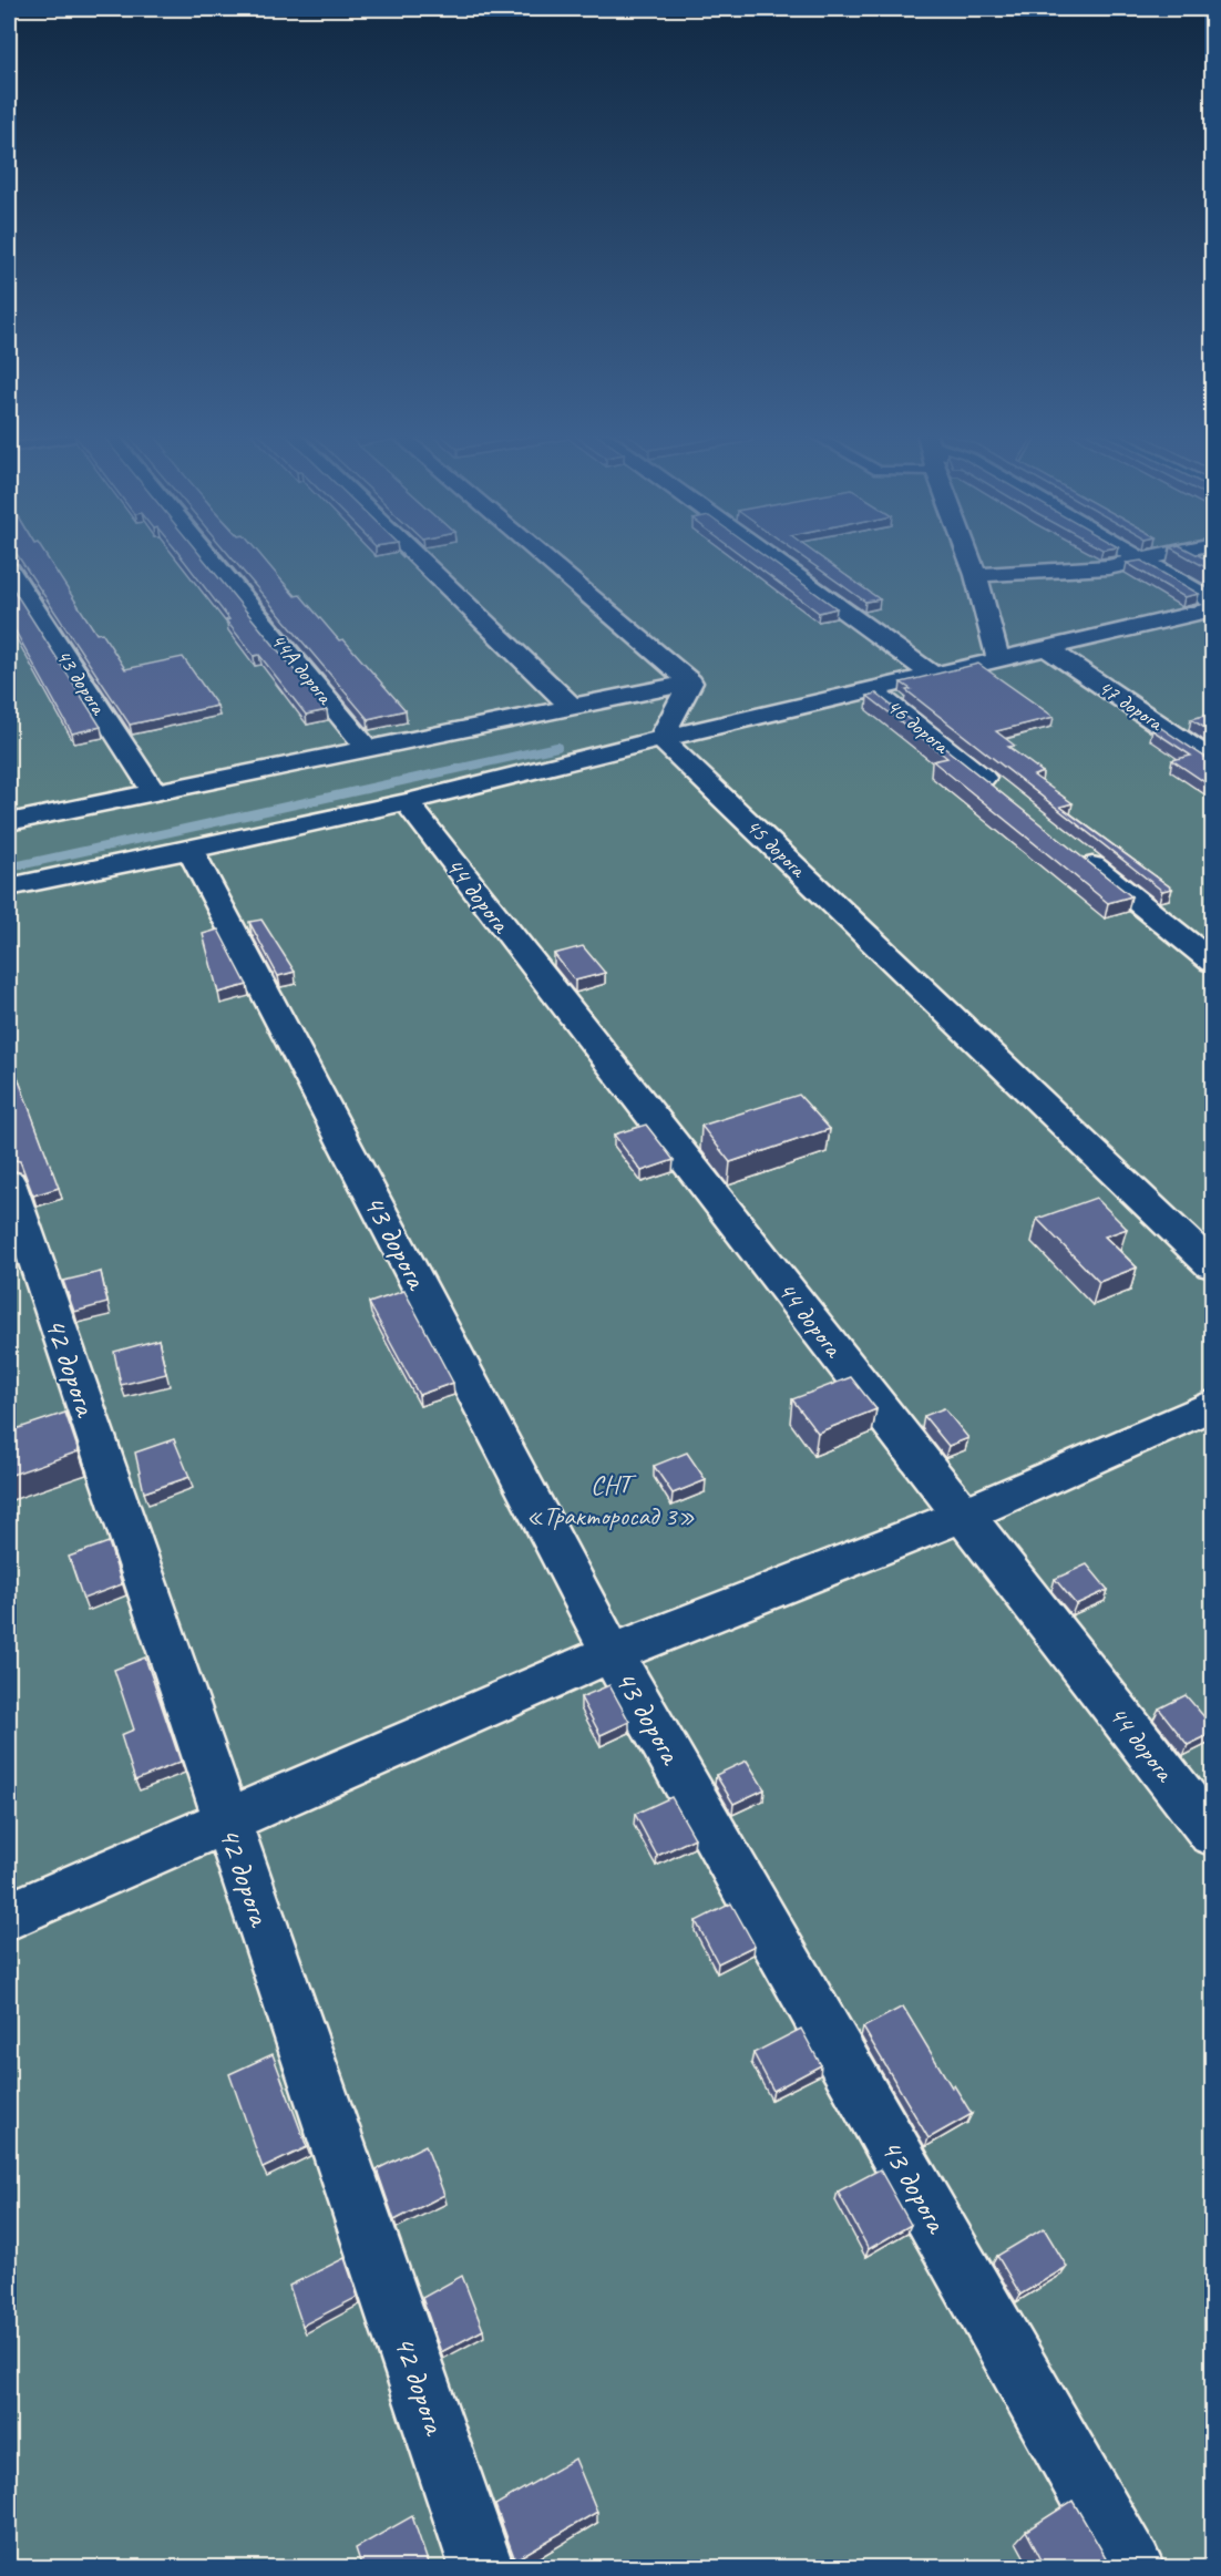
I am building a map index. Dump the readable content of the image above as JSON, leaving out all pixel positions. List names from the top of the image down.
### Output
{
  "streets": {
    "street": [
      "44А дорога",
      "43 дорога",
      "47 дорога",
      "46 дорога",
      "45 дорога",
      "44 дорога",
      "42 дорога"
    ]
  },
  "parks": ["СНТ «Тракторосад 3»"]
}
